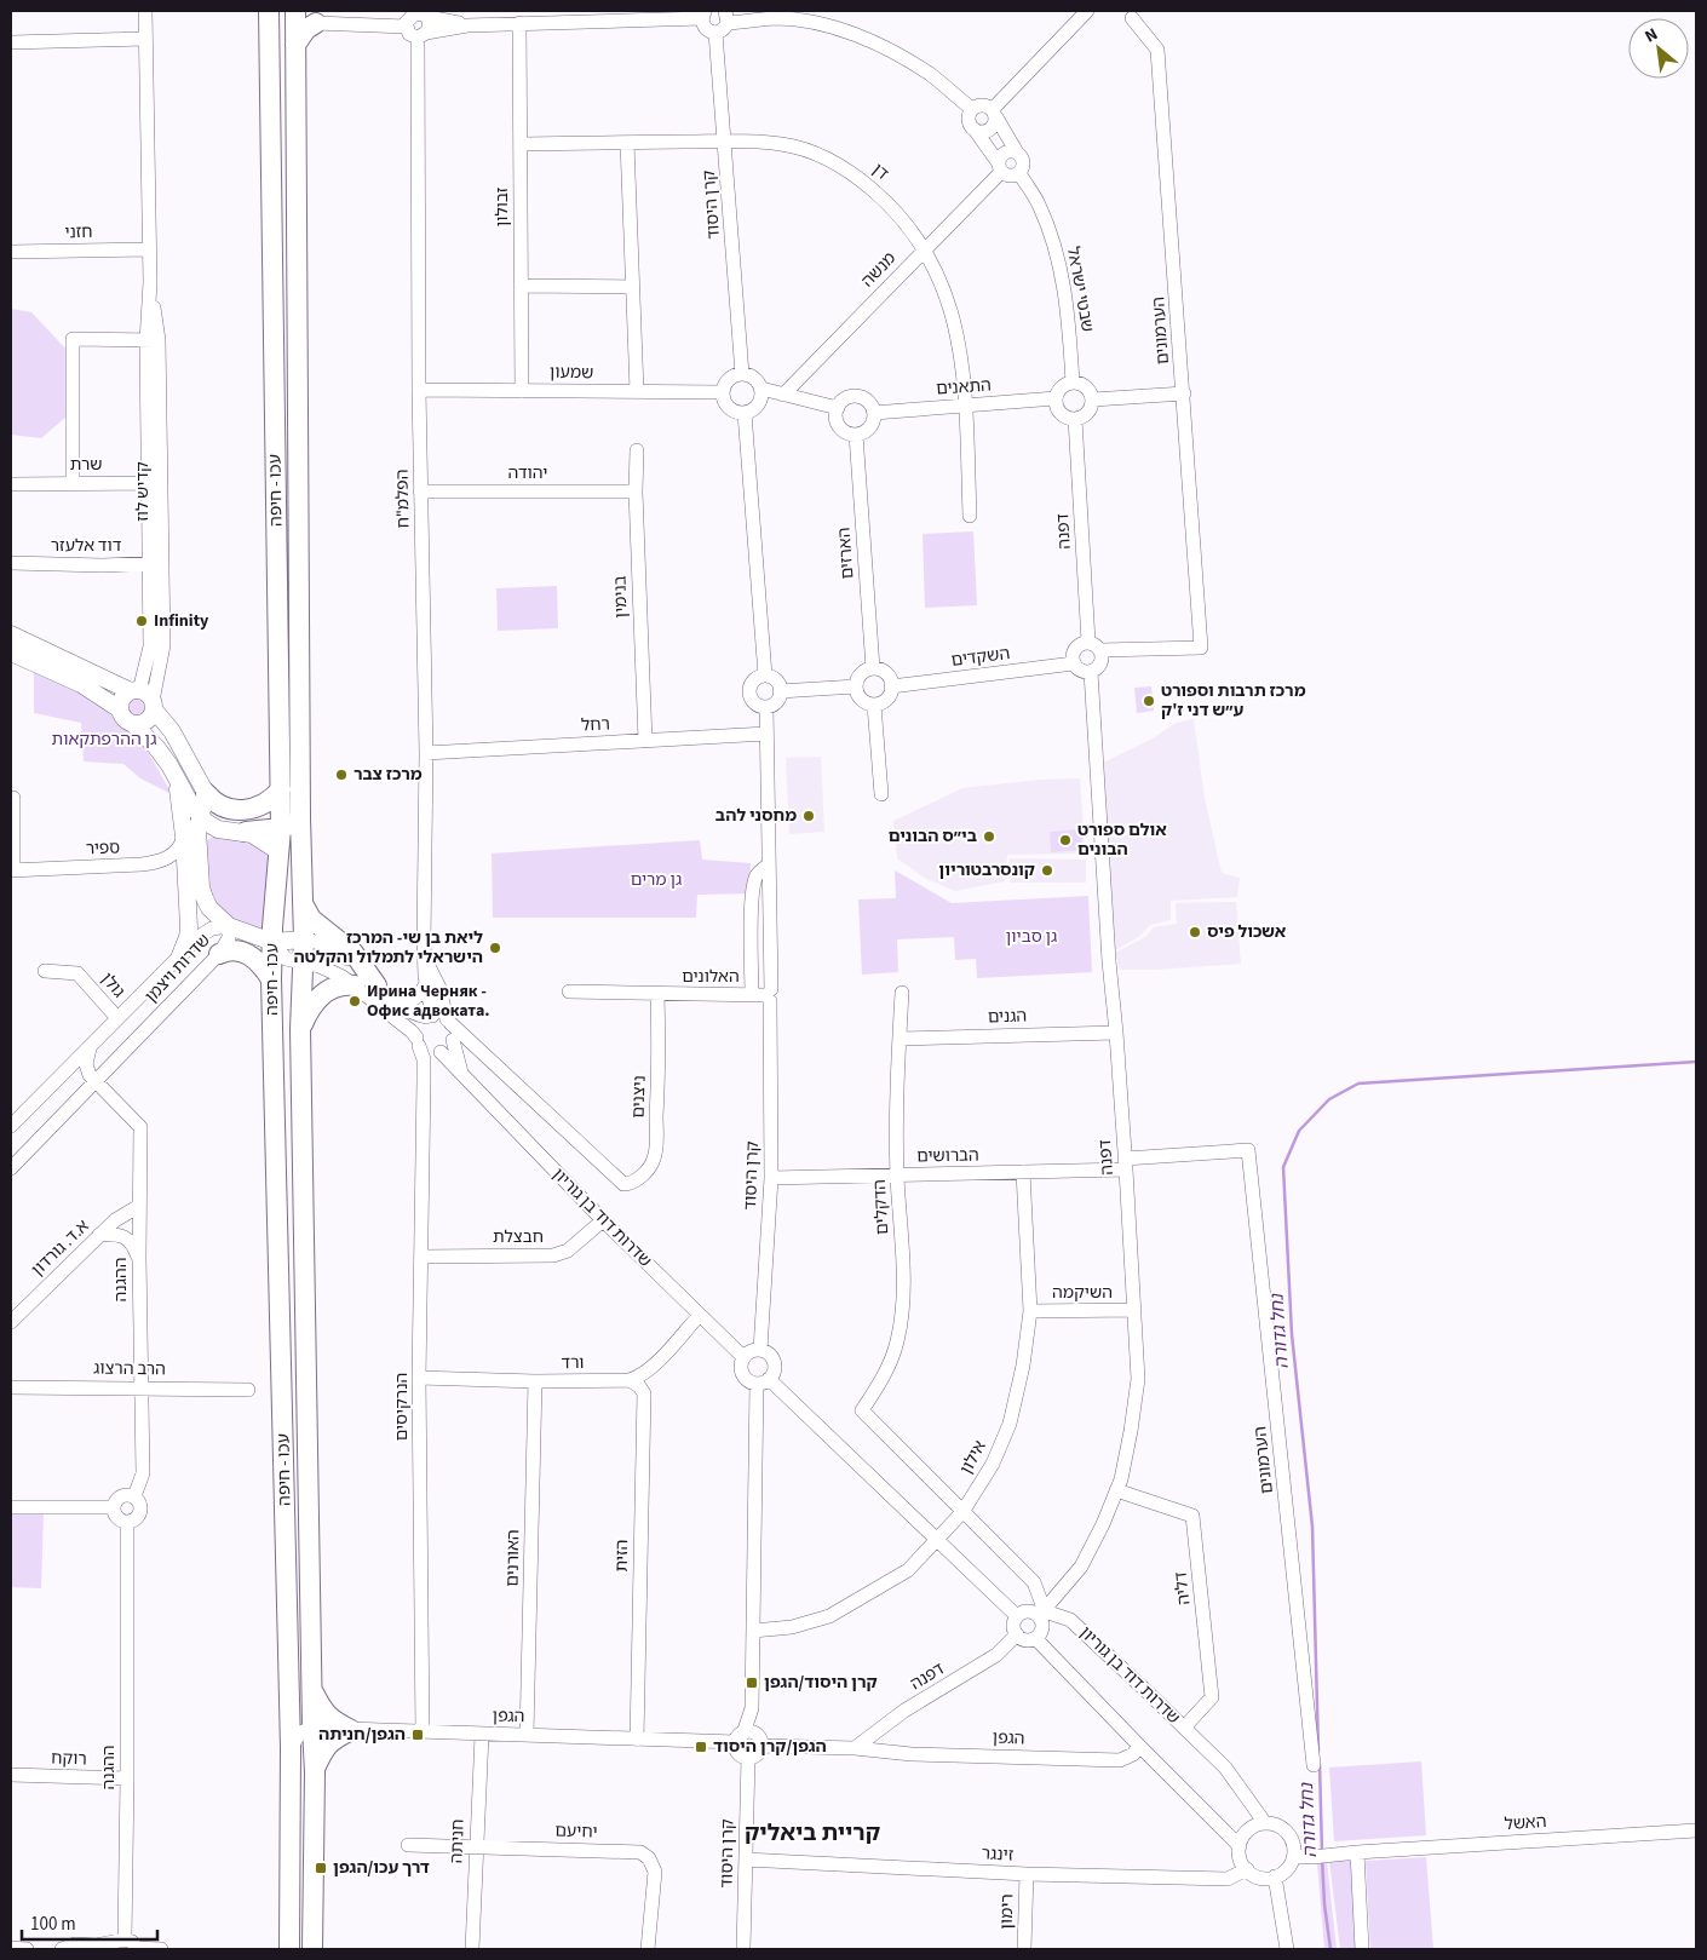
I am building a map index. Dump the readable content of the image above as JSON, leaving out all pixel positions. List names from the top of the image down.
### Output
{
  "streets": {
    "highway": ["עכו - חיפה"],
    "street": [
      "דן",
      "קרן היסוד",
      "זבולון",
      "חזני",
      "מנשה",
      "שבטי ישראל",
      "הערמונים",
      "שמעון",
      "התאנים",
      "שרת",
      "יהודה",
      "קדיש לוז",
      "הפלמ\"ח",
      "דפנה",
      "דוד אלעזר",
      "הארזים",
      "בנימין",
      "השקדים",
      "רחל",
      "ספיר",
      "שדרות ויצמן",
      "האלונים",
      "גולן",
      "הגנים",
      "ניצנים",
      "הברושים",
      "הדקלים",
      "שדרות דוד בן גוריון",
      "חבצלת",
      "א.ד. גורדון",
      "ההגנה",
      "השיקמה",
      "ורד",
      "הרב הרצוג",
      "הנרקיסים",
      "אילון",
      "הזית",
      "האורנים",
      "דליה",
      "הגפן",
      "רוקח",
      "האשל",
      "יחיעם",
      "חניתה",
      "זינגר",
      "רימון"
    ]
  },
  "crossings": [
    ["דן", "קרן היסוד"],
    ["דן", "זבולון"],
    ["דן", "מנשה"],
    ["דן", "התאנים"],
    ["קרן היסוד", "שמעון"],
    ["קרן היסוד", "רחל"],
    ["קרן היסוד", "האלונים"],
    ["קרן היסוד", "הברושים"],
    ["קרן היסוד", "שדרות דוד בן גוריון"],
    ["קרן היסוד", "הגפן"],
    ["קרן היסוד", "זינגר"],
    ["זבולון", "שמעון"],
    ["חזני", "קדיש לוז"],
    ["מנשה", "שבטי ישראל"],
    ["שבטי ישראל", "התאנים"],
    ["שבטי ישראל", "דפנה"],
    ["הערמונים", "דפנה"],
    ["הערמונים", "השקדים"],
    ["הערמונים", "הברושים"],
    ["שמעון", "הפלמ\"ח"],
    ["התאנים", "דפנה"],
    ["התאנים", "הארזים"],
    ["שרת", "קדיש לוז"],
    ["יהודה", "הפלמ\"ח"],
    ["יהודה", "בנימין"],
    ["עכו - חיפה", "הגפן"],
    ["קדיש לוז", "דוד אלעזר"],
    ["הפלמ\"ח", "רחל"],
    ["הפלמ\"ח", "ניצנים"],
    ["הפלמ\"ח", "שדרות דוד בן גוריון"],
    ["הפלמ\"ח", "הנרקיסים"],
    ["דפנה", "השקדים"],
    ["דפנה", "הגנים"],
    ["דפנה", "הברושים"],
    ["דפנה", "שדרות דוד בן גוריון"],
    ["דפנה", "השיקמה"],
    ["דפנה", "דליה"],
    ["דפנה", "הגפן"],
    ["הארזים", "השקדים"],
    ["בנימין", "רחל"],
    ["שדרות ויצמן", "גולן"],
    ["שדרות ויצמן", "ההגנה"],
    ["האלונים", "ניצנים"],
    ["הגנים", "הדקלים"],
    ["ניצנים", "שדרות דוד בן גוריון"],
    ["ניצנים", "הנרקיסים"],
    ["הברושים", "הדקלים"],
    ["הברושים", "אילון"],
    ["הדקלים", "אילון"],
    ["שדרות דוד בן גוריון", "חבצלת"],
    ["שדרות דוד בן גוריון", "הנרקיסים"],
    ["שדרות דוד בן גוריון", "דליה"],
    ["שדרות דוד בן גוריון", "האשל"],
    ["שדרות דוד בן גוריון", "זינגר"],
    ["חבצלת", "הנרקיסים"],
    ["א.ד. גורדון", "ההגנה"],
    ["ההגנה", "הרב הרצוג"],
    ["ההגנה", "רוקח"],
    ["השיקמה", "אילון"],
    ["ורד", "הנרקיסים"],
    ["ורד", "הזית"],
    ["ורד", "האורנים"],
    ["הנרקיסים", "הגפן"],
    ["הזית", "הגפן"],
    ["האורנים", "הגפן"],
    ["הגפן", "חניתה"],
    ["האשל", "זינגר"],
    ["יחיעם", "חניתה"],
    ["זינגר", "רימון"]
  ],
  "districts": ["קריית ביאליק"],
  "water": ["נחל גדורה"],
  "parks": ["גן ההרפתקאות", "גן מרים", "גן סביון"],
  "places": {
    "other": [
      "Infinity",
      "מרכז תרבות וספורט ע״ש דני ז'ק",
      "מרכז צבר",
      "מחסני להב",
      "בי״ס הבונים",
      "אולם ספורט הבונים",
      "קונסרבטוריון",
      "אשכול פיס",
      "ליאת בן שי- המרכז הישראלי לתמלול והקלטה",
      "Ирина Черняк - Офис адвоката."
    ],
    "transit": [
      "קרן היסוד/הגפן",
      "הגפן/חניתה",
      "הגפן/קרן היסוד",
      "דרך עכו/הגפן"
    ]
  },
  "scale_bar": "100 m",
  "north": "top left"
}
